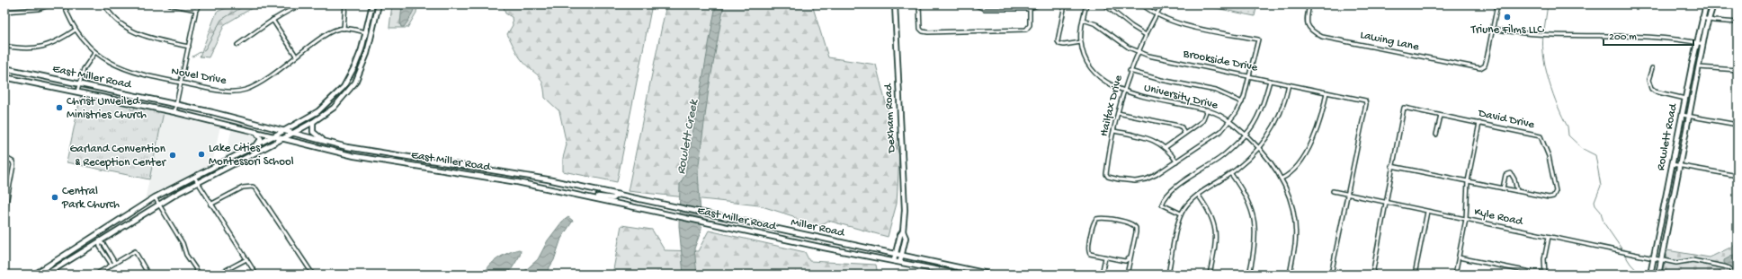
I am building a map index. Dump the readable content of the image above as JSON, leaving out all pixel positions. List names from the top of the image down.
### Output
{
  "streets": {
    "main road": [
      "East Miller Road",
      "Dexham Road",
      "Rowlett Road",
      "Miller Road"
    ],
    "street": [
      "Lawing Lane",
      "Brookside Drive",
      "Novel Drive",
      "University Drive",
      "Hailfax Drive",
      "David Drive",
      "Kyle Road"
    ]
  },
  "crossings": [
    ["Brookside Drive", "Hailfax Drive"],
    ["Brookside Drive", "Kyle Road"],
    ["East Miller Road", "Dexham Road"],
    ["East Miller Road", "Miller Road"],
    ["University Drive", "Hailfax Drive"],
    ["Dexham Road", "Miller Road"],
    ["Rowlett Road", "Kyle Road"]
  ],
  "water": ["Rowlett Creek"],
  "places": [
    "Triune Films LLC",
    "Christ Unveiled Ministries Church",
    "Lake Cities Montessori School",
    "Garland Convention & Reception Center",
    "Central Park Church"
  ],
  "scale_bar": "200 m"
}
